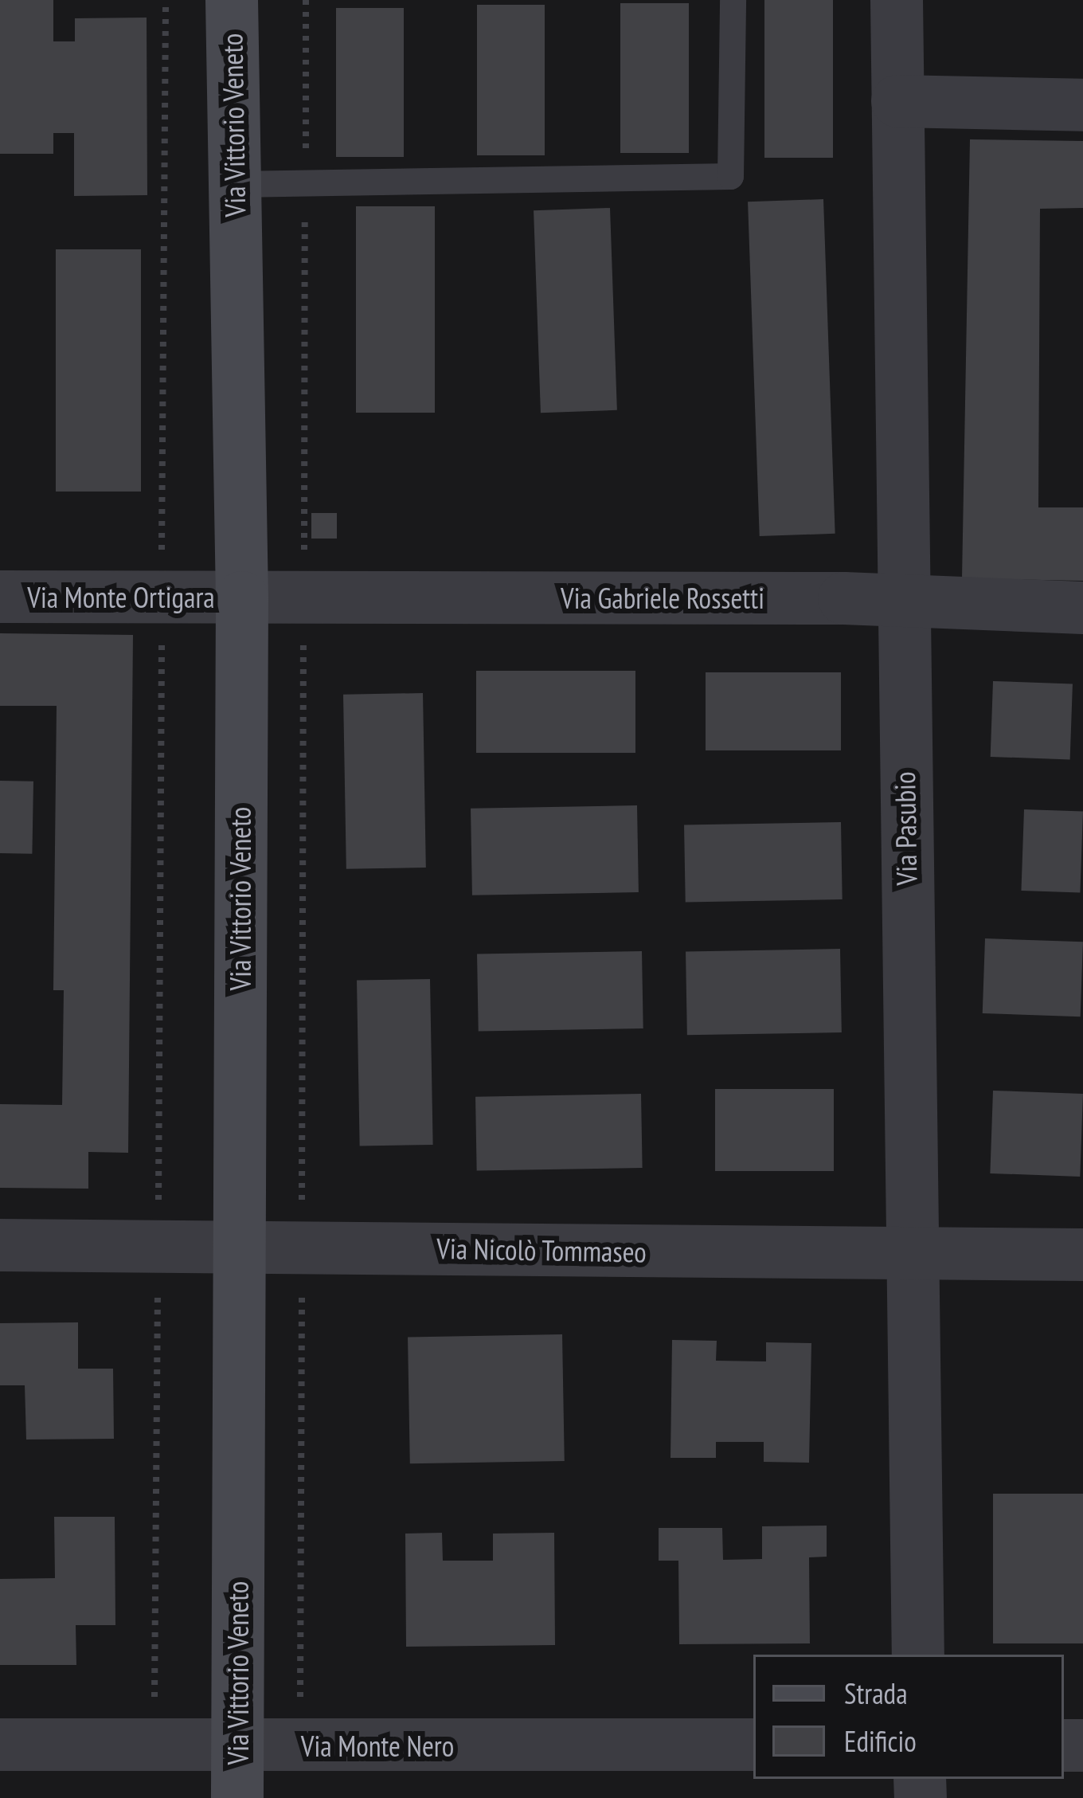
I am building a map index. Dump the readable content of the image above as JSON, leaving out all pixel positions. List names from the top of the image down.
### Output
{
  "streets": {
    "street": [
      "Via Vittorio Veneto",
      "Via Monte Ortigara",
      "Via Gabriele Rossetti",
      "Via Pasubio",
      "Via Nicolò Tommaseo",
      "Via Monte Nero"
    ]
  },
  "crossings": [
    ["Via Vittorio Veneto", "Via Monte Ortigara"],
    ["Via Vittorio Veneto", "Via Gabriele Rossetti"],
    ["Via Vittorio Veneto", "Via Nicolò Tommaseo"],
    ["Via Vittorio Veneto", "Via Monte Nero"],
    ["Via Monte Ortigara", "Via Gabriele Rossetti"],
    ["Via Gabriele Rossetti", "Via Pasubio"],
    ["Via Pasubio", "Via Nicolò Tommaseo"]
  ],
  "legend": ["Strada", "Edificio"]
}
